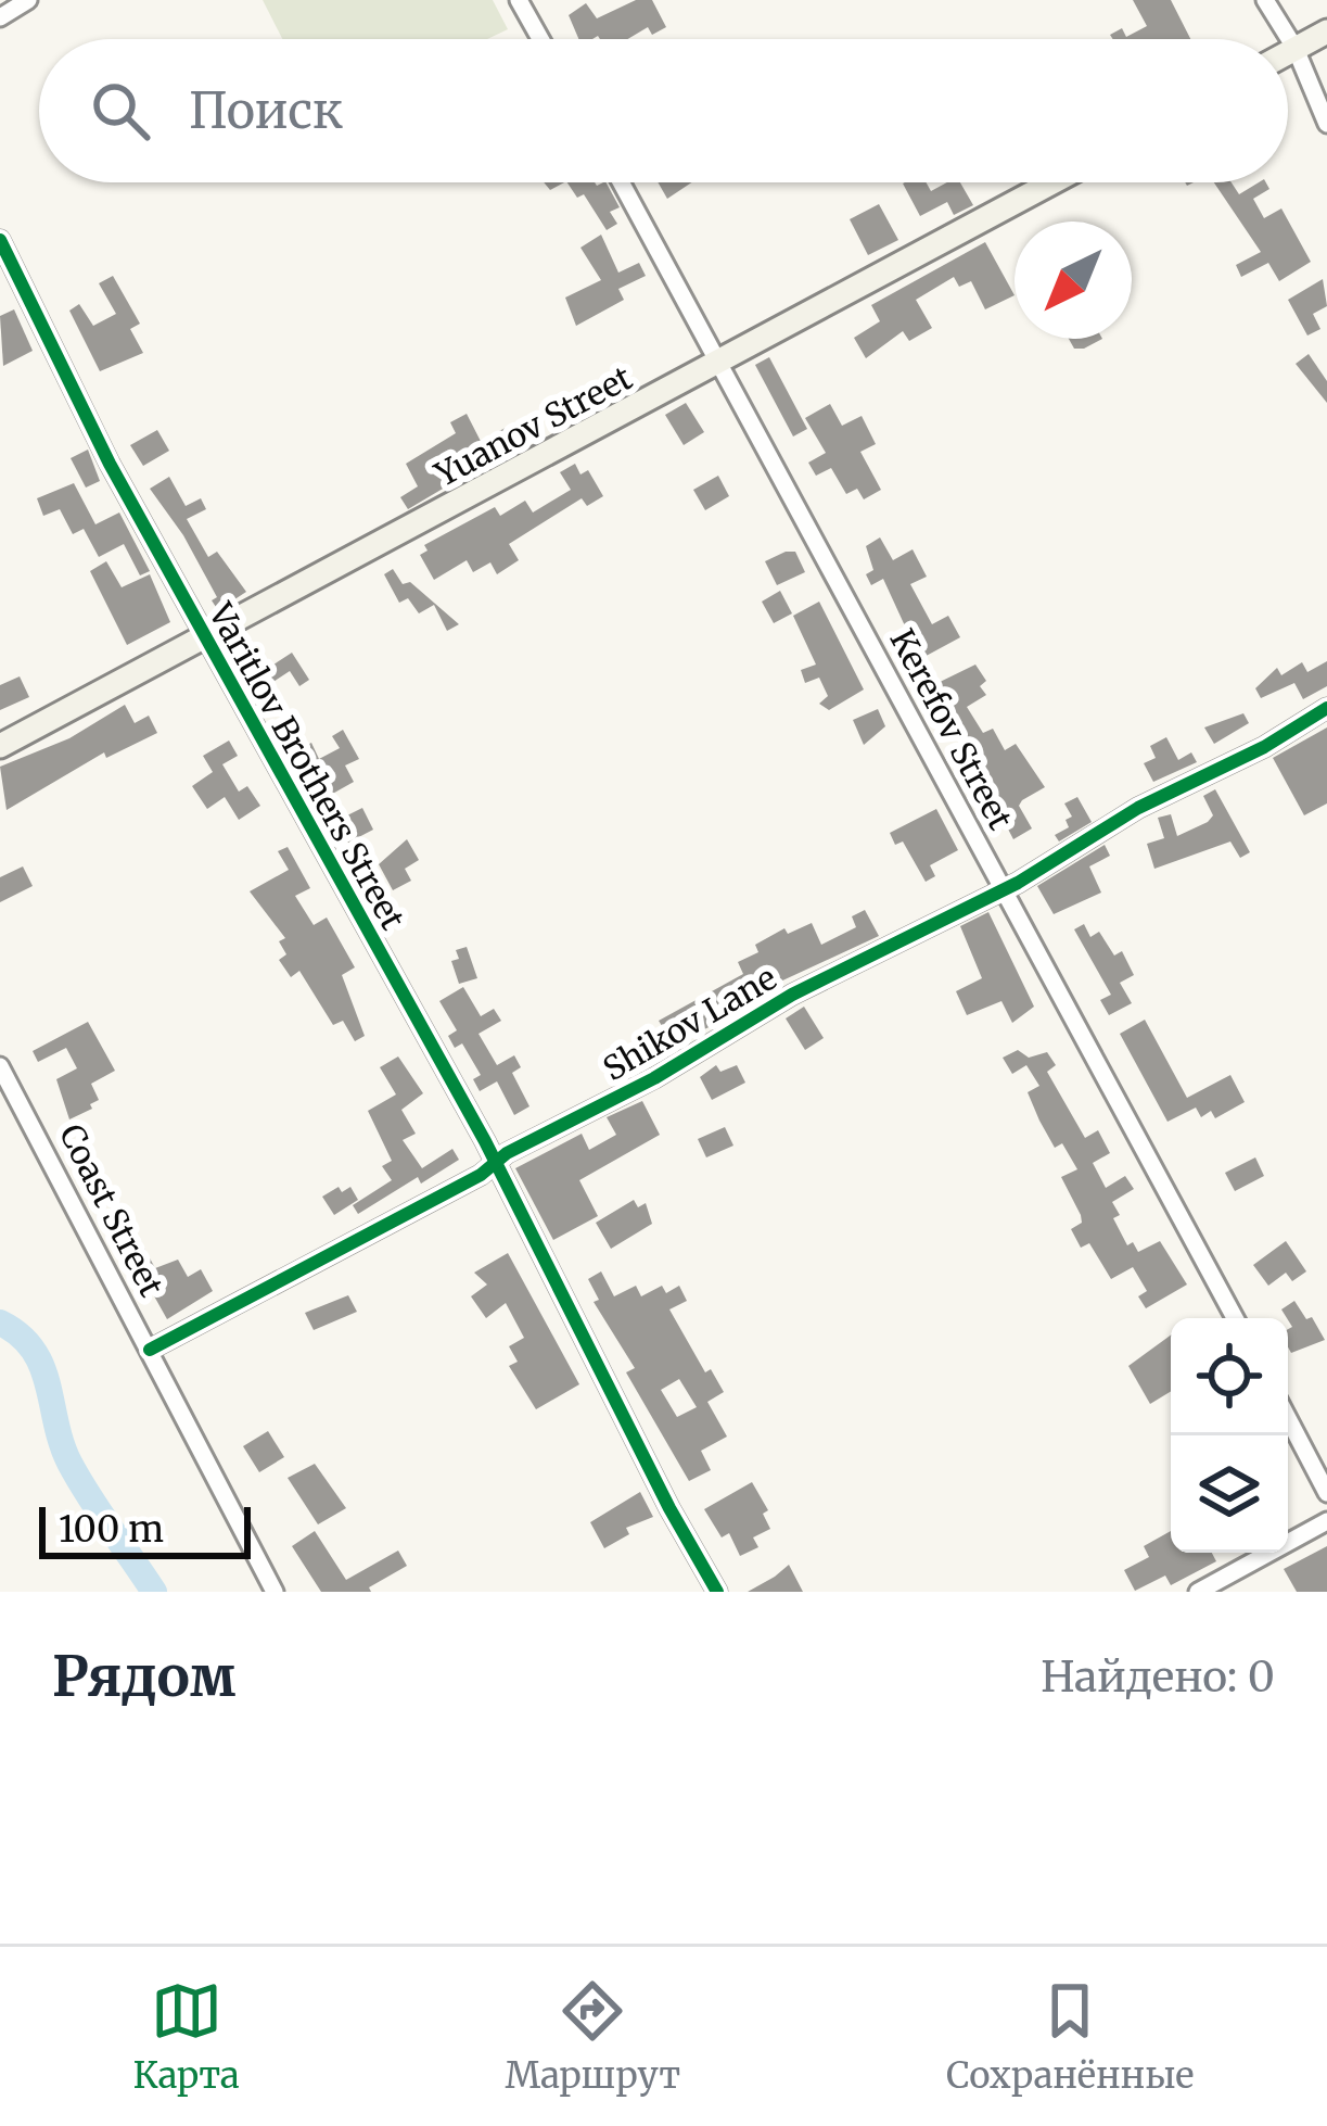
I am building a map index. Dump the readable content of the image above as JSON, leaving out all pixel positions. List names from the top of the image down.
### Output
{
  "streets": {
    "street": [
      "Yuanov Street",
      "Kerefov Street",
      "Varitlov Brothers Street",
      "Shikov Lane",
      "Coast Street"
    ]
  },
  "crossings": [
    ["Yuanov Street", "Kerefov Street"],
    ["Yuanov Street", "Varitlov Brothers Street"],
    ["Kerefov Street", "Shikov Lane"],
    ["Varitlov Brothers Street", "Shikov Lane"],
    ["Shikov Lane", "Coast Street"]
  ],
  "scale_bar": "100 m",
  "north": "bottom left",
  "page": {
    "search": "Поиск",
    "scale": "100 m",
    "heading": ["Рядом", "Найдено: 0"],
    "nav": ["Карта", "Маршрут", "Сохранённые"]
  }
}
